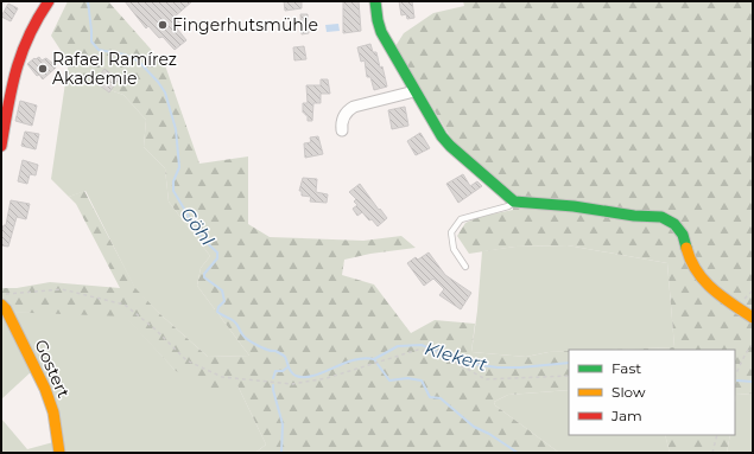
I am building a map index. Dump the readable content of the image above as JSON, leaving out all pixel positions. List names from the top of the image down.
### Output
{
  "streets": {
    "street": ["Gostert"]
  },
  "water": ["Göhl", "Klekert"],
  "places": ["Fingerhutsmühle", "Rafael Ramírez Akademie"],
  "legend": ["Fast", "Slow", "Jam"]
}
